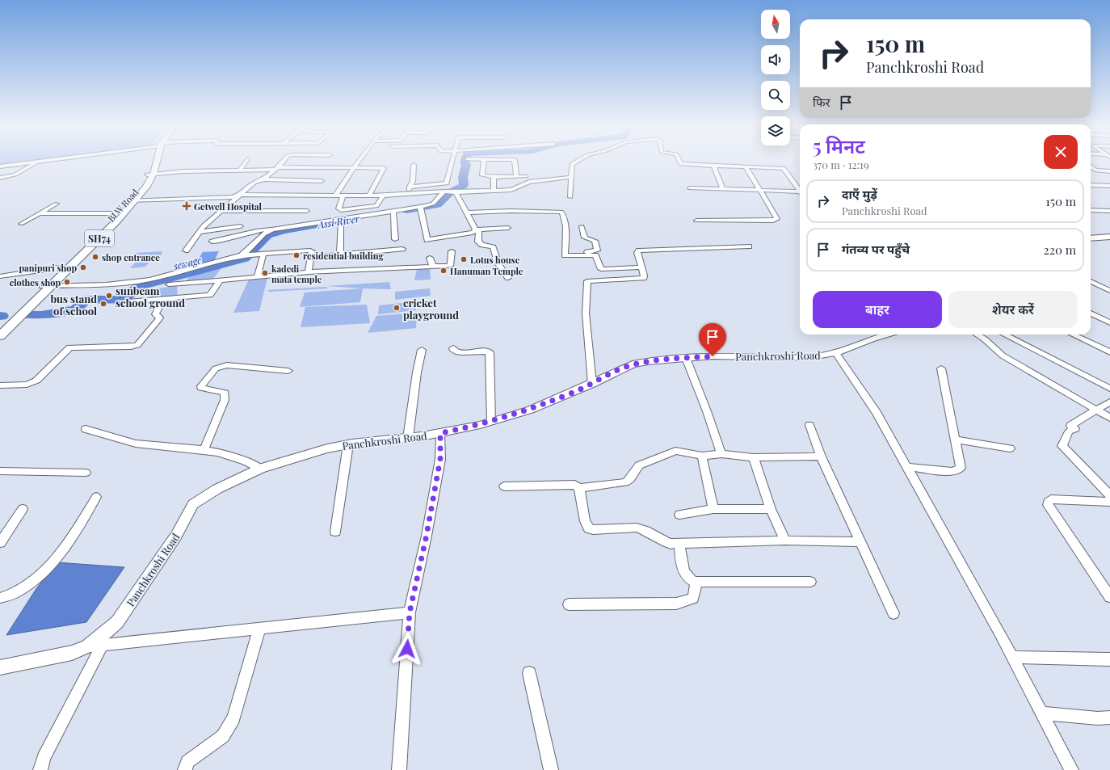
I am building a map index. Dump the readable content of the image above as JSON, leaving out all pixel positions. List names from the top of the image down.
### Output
{
  "streets": {
    "main road": ["BLW Road", "SH74"],
    "street": ["Panchkroshi Road"]
  },
  "crossings": [
    ["BLW Road", "SH74"]
  ],
  "water": ["Assi River", "sewage"],
  "places": {
    "health": ["Getwell Hospital"],
    "other": [
      "residential building",
      "shop entrance",
      "Lotus house",
      "panipuri shop",
      "Hanuman Temple",
      "kadedi mata temple",
      "clothes shop",
      "sunbeam school ground",
      "bus stand of school",
      "cricket playground"
    ]
  },
  "north": "top",
  "page": {
    "turn": ["150 m", "Panchkroshi Road"],
    "then": "फिर",
    "heading": ["5 मिनट", "370 m · 12:19"],
    "list": [
      {
        "name": "दाएँ मुड़ें",
        "note": "Panchkroshi Road",
        "value": "150 m"
      },
      {
        "name": "गंतव्य पर पहुँचे",
        "value": "220 m"
      }
    ],
    "buttons": ["बाहर", "शेयर करें"]
  }
}
